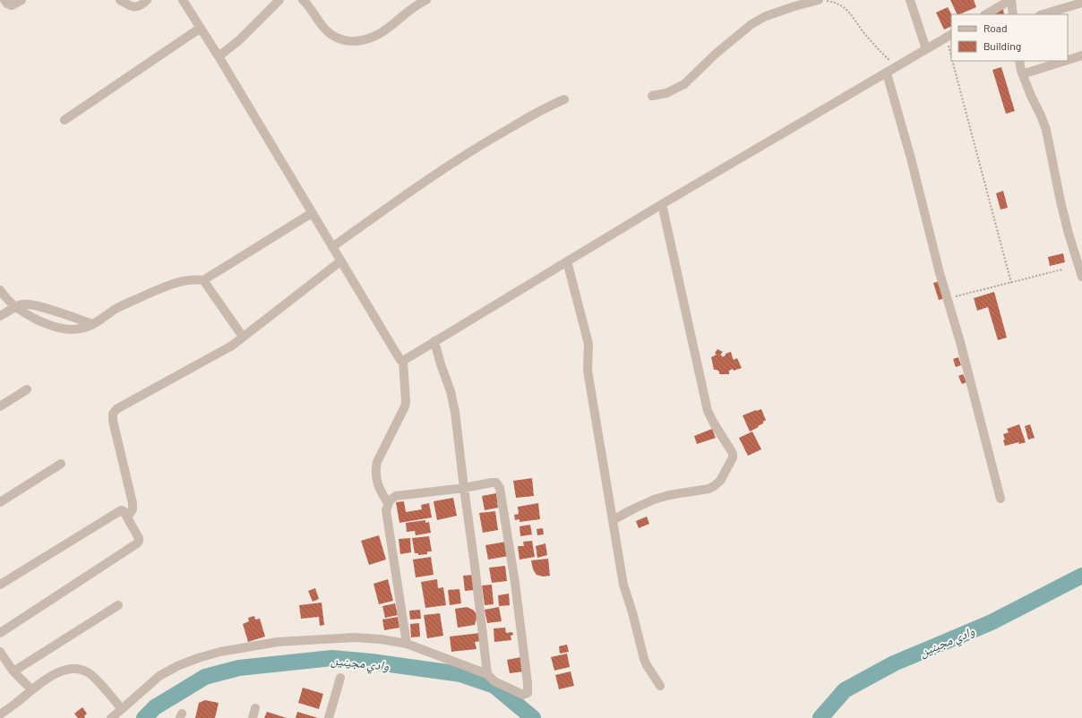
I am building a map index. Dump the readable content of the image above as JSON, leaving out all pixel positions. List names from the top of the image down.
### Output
{
  "water": ["وادي مجينين"],
  "legend": ["Road", "Building"]
}
